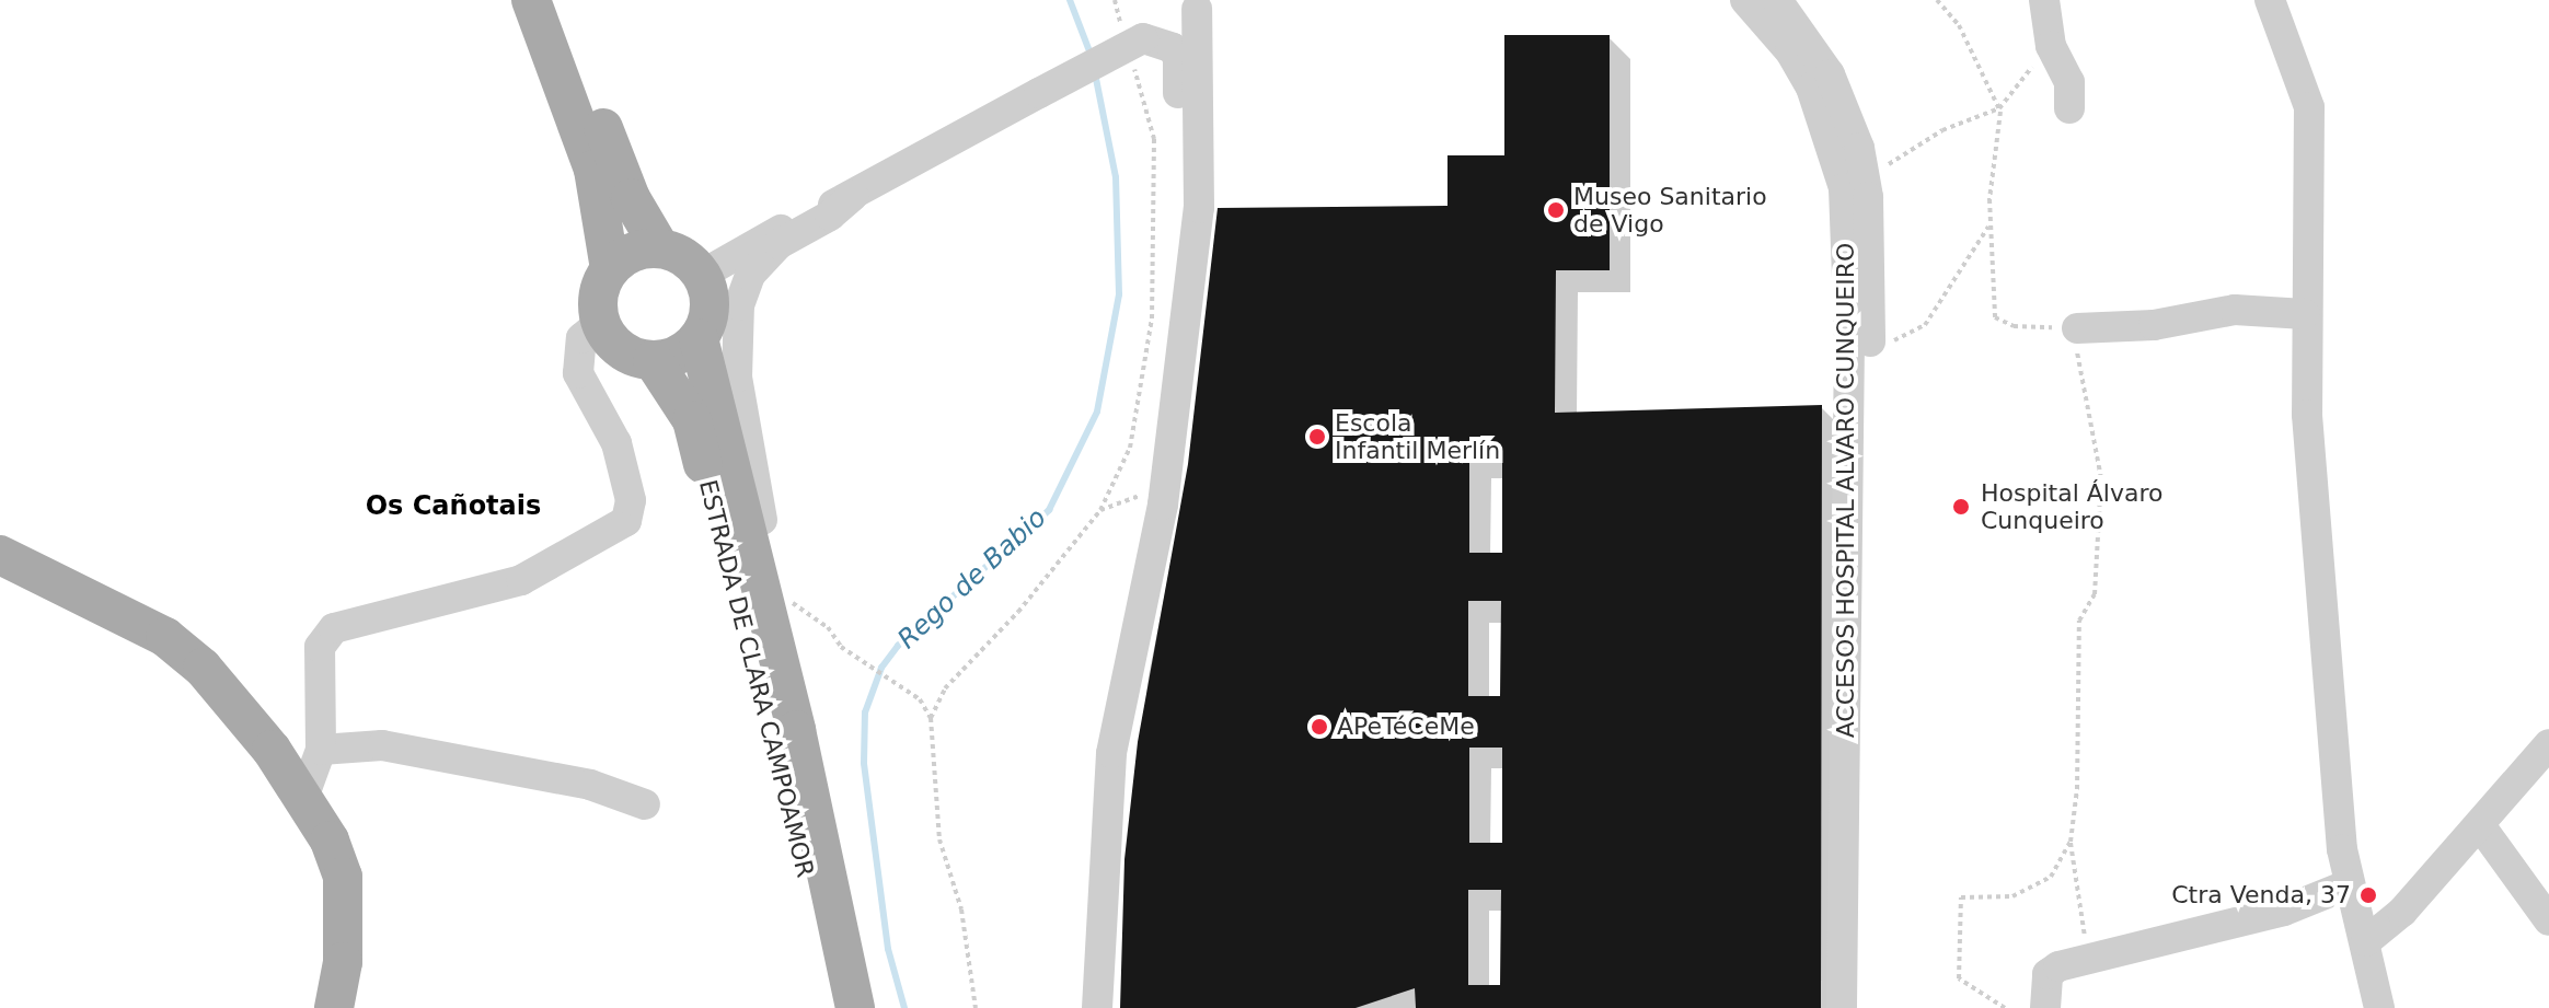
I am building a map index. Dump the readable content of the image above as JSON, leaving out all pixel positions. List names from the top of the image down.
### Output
{
  "streets": {
    "main road": ["ESTRADA DE CLARA CAMPOAMOR"],
    "street": ["ACCESOS HOSPITAL ALVARO CUNQUEIRO"]
  },
  "districts": ["Os Cañotais"],
  "water": ["Rego de Babio"],
  "places": [
    "Museo Sanitario de Vigo",
    "Escola Infantil Merlín",
    "Hospital Álvaro Cunqueiro",
    "APeTéCeMe",
    "Ctra Venda, 37"
  ]
}
